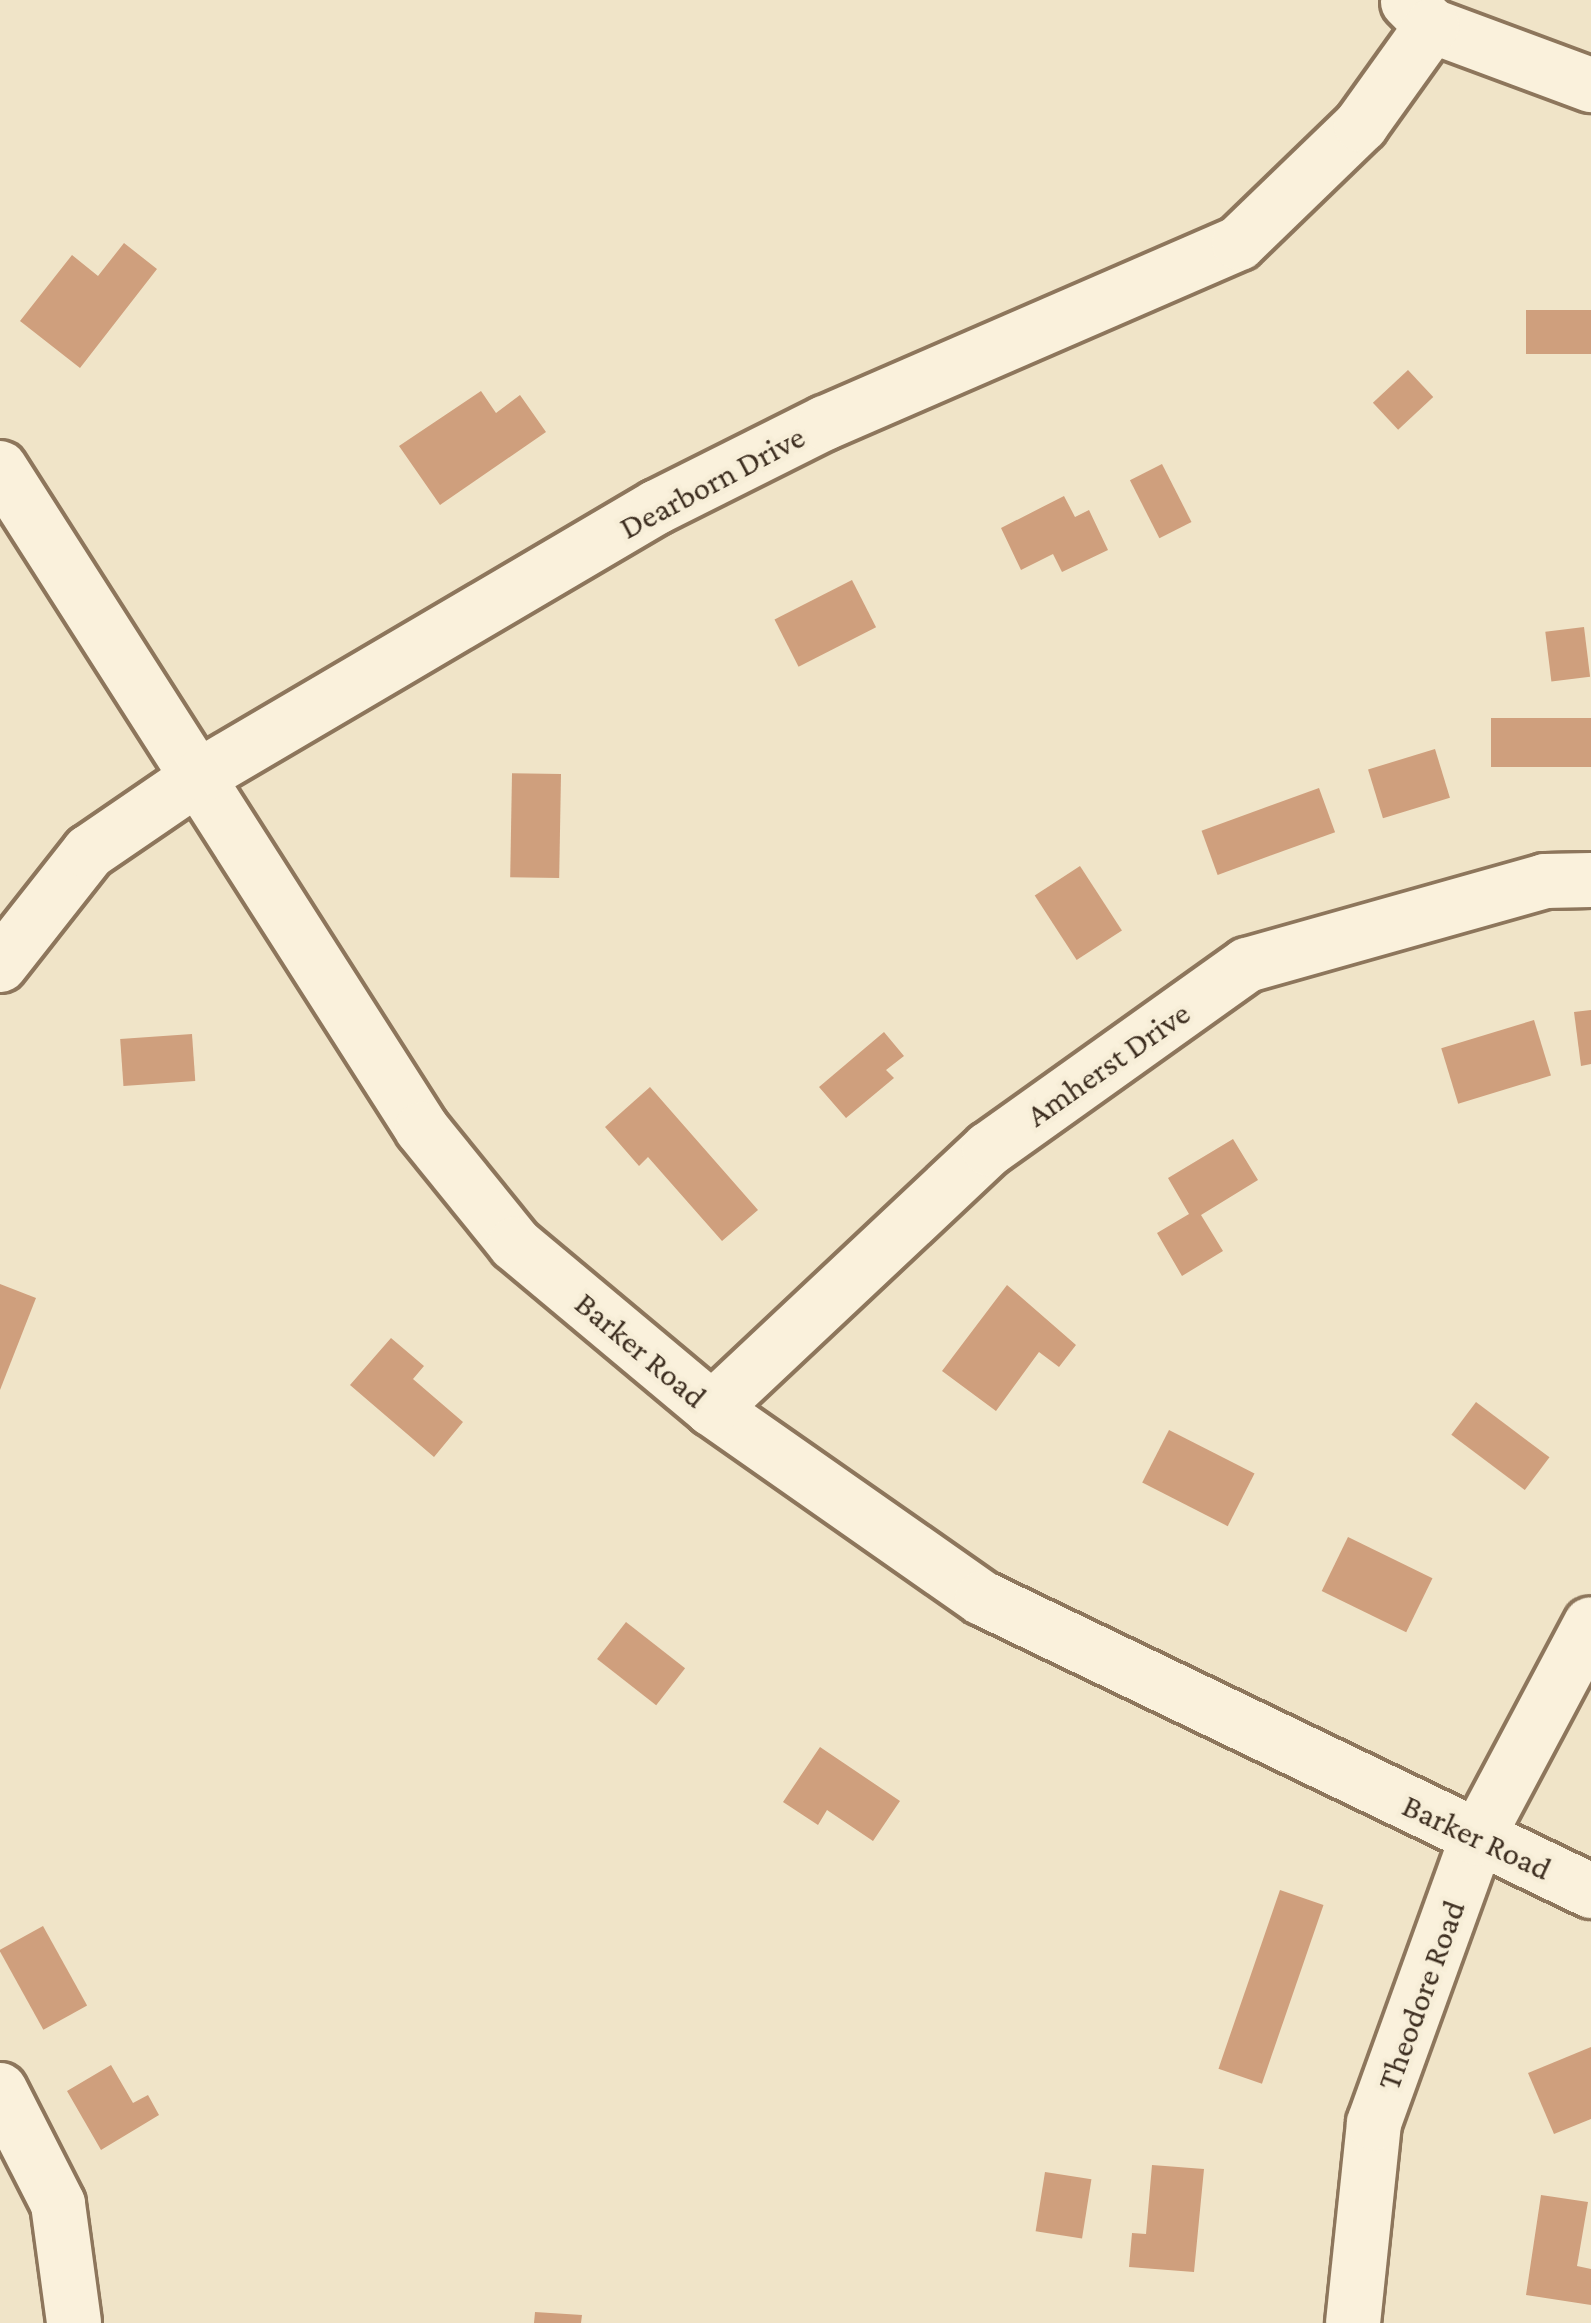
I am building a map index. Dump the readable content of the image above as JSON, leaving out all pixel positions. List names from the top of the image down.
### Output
{
  "streets": {
    "street": [
      "Dearborn Drive",
      "Amherst Drive",
      "Barker Road",
      "Theodore Road"
    ]
  },
  "crossings": [
    ["Dearborn Drive", "Barker Road"],
    ["Amherst Drive", "Barker Road"],
    ["Barker Road", "Theodore Road"]
  ]
}
